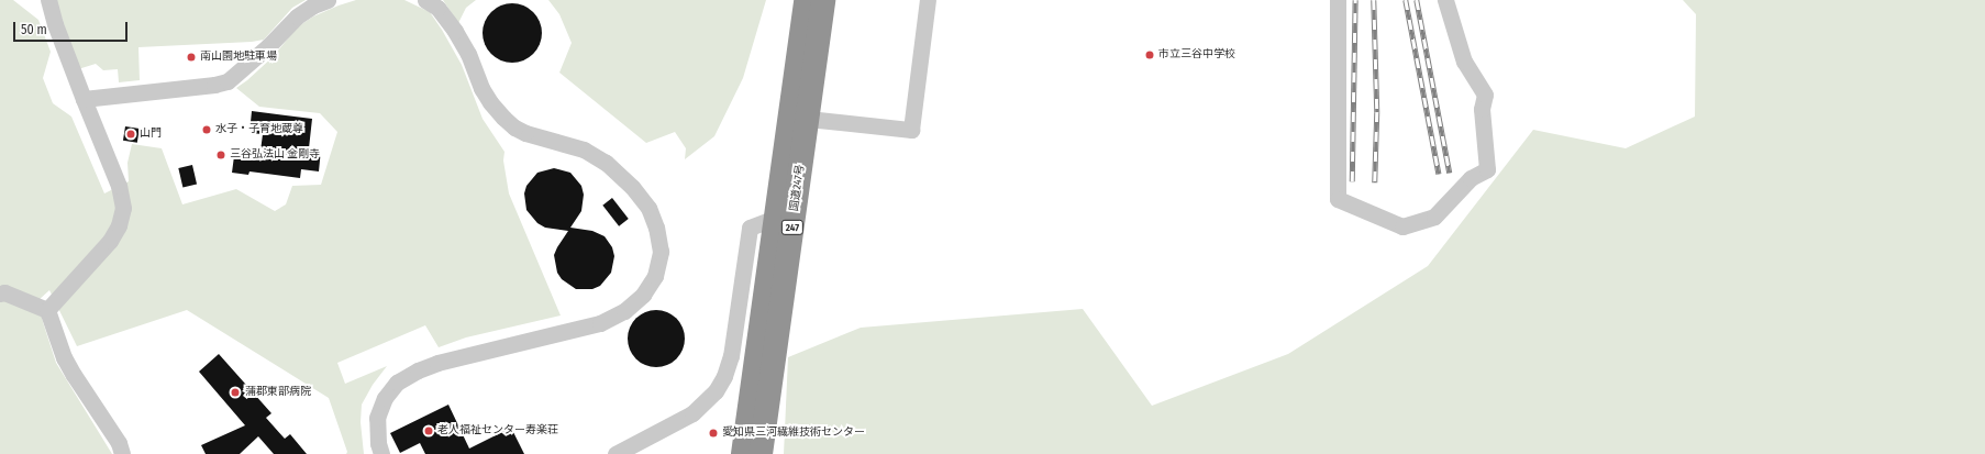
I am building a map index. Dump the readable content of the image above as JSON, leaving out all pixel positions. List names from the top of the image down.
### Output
{
  "streets": {
    "highway": ["国道247号", "247"]
  },
  "places": [
    "市立三谷中学校",
    "南山園地駐車場",
    "水子・子育地蔵尊",
    "山門",
    "三谷弘法山 金剛寺",
    "蒲郡東部病院",
    "老人福祉センター寿楽荘",
    "愛知県三河繊維技術センター"
  ],
  "scale_bar": "50 m"
}
